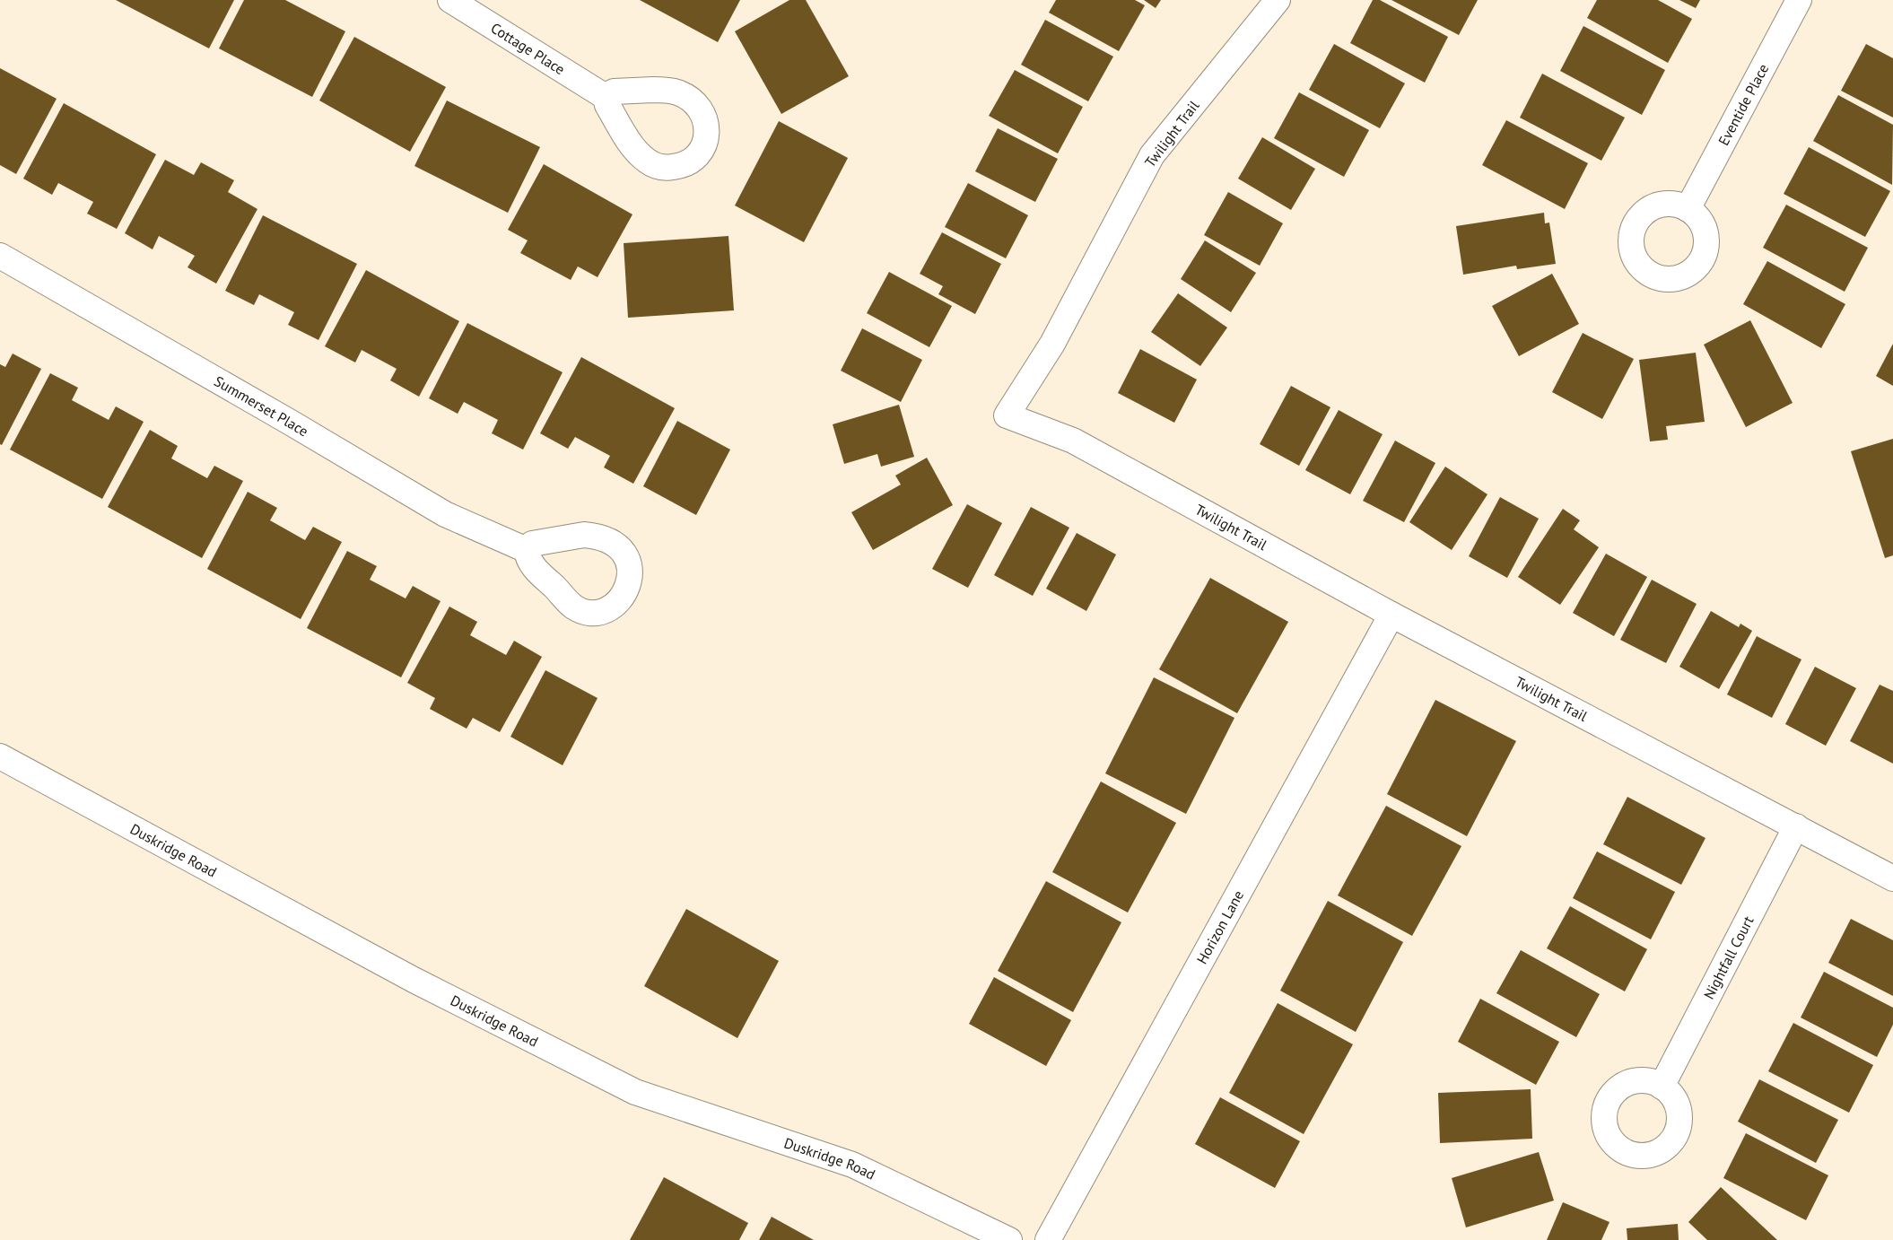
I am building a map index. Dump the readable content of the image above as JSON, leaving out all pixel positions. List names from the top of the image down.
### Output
{
  "streets": {
    "street": [
      "Cottage Place",
      "Eventide Place",
      "Twilight Trail",
      "Summerset Place",
      "Duskridge Road",
      "Horizon Lane",
      "Nightfall Court"
    ]
  },
  "crossings": [
    ["Twilight Trail", "Horizon Lane"],
    ["Twilight Trail", "Nightfall Court"]
  ]
}
